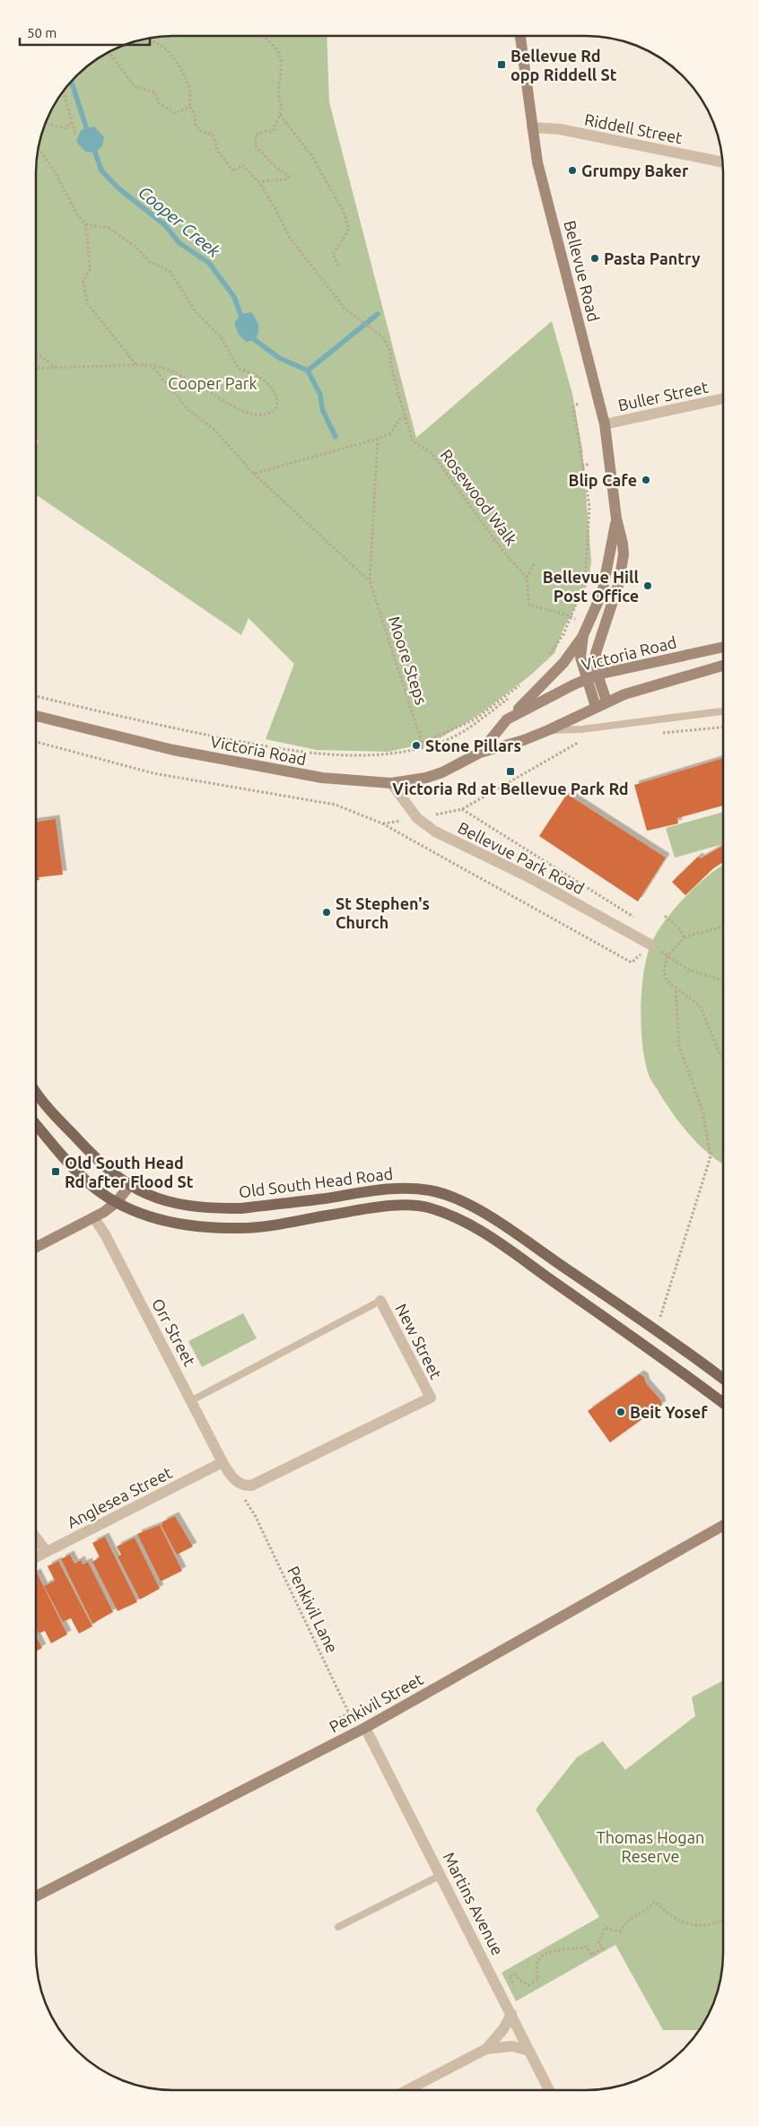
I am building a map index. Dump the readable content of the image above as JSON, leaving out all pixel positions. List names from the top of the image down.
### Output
{
  "streets": {
    "main road": ["Old South Head Road"],
    "street": [
      "Riddell Street",
      "Bellevue Road",
      "Buller Street",
      "Victoria Road",
      "Bellevue Park Road",
      "Orr Street",
      "New Street",
      "Anglesea Street",
      "Penkivil Street",
      "Martins Avenue"
    ],
    "path": ["Rosewood Walk", "Moore Steps", "Penkivil Lane"]
  },
  "crossings": [
    ["Riddell Street", "Bellevue Road"],
    ["Bellevue Road", "Buller Street"],
    ["Bellevue Road", "Victoria Road"],
    ["Victoria Road", "Bellevue Park Road"],
    ["Orr Street", "New Street"],
    ["Orr Street", "Anglesea Street"],
    ["New Street", "Anglesea Street"],
    ["Penkivil Street", "Martins Avenue"]
  ],
  "water": ["Cooper Creek"],
  "parks": ["Cooper Park", "Thomas Hogan Reserve"],
  "places": {
    "transit": ["Bellevue Rd opp Riddell St", "Victoria Rd at Bellevue Park Rd", "Old South Head Rd after Flood St"],
    "other": [
      "Grumpy Baker",
      "Pasta Pantry",
      "Blip Cafe",
      "Bellevue Hill Post Office",
      "Stone Pillars",
      "St Stephen's Church",
      "Beit Yosef"
    ]
  },
  "scale_bar": "50 m"
}
